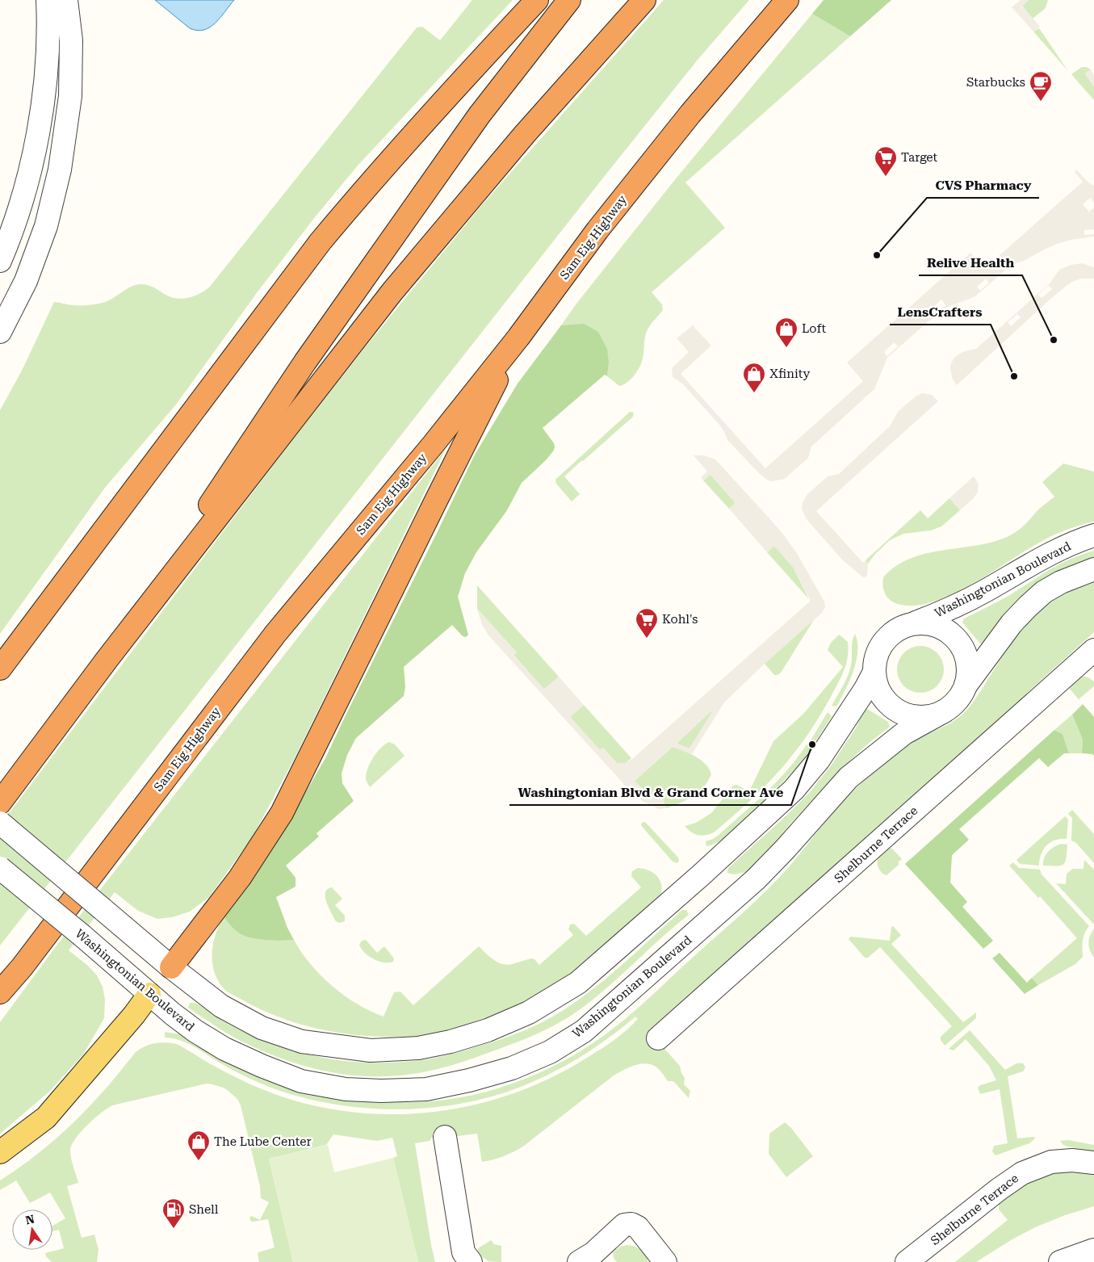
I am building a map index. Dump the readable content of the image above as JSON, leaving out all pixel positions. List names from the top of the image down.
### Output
{
  "streets": {
    "highway": ["Sam Eig Highway"],
    "street": ["Washingtonian Boulevard", "Shelburne Terrace"]
  },
  "places": {
    "cafe": ["Starbucks"],
    "supermarket": ["Target", "Kohl's"],
    "other": [
      "CVS Pharmacy",
      "Relive Health",
      "LensCrafters",
      "Washingtonian Blvd & Grand Corner Ave"
    ],
    "shop": ["Loft", "Xfinity", "The Lube Center"],
    "fuel station": ["Shell"]
  },
  "north": "top"
}
